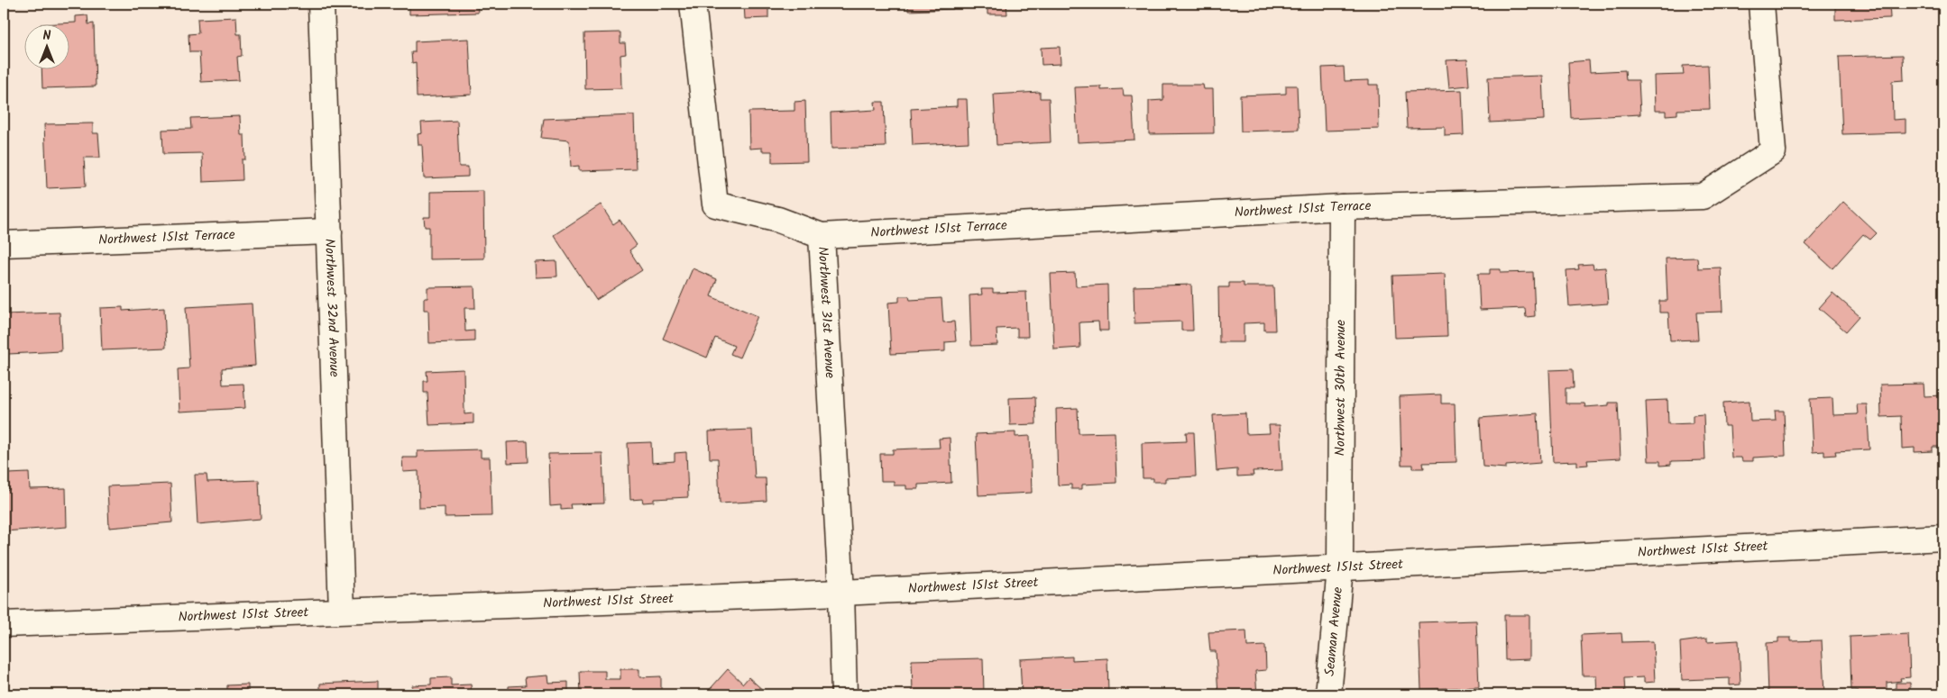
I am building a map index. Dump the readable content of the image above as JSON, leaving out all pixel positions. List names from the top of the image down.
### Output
{
  "streets": {
    "street": [
      "Northwest 151st Terrace",
      "Northwest 32nd Avenue",
      "Northwest 31st Avenue",
      "Northwest 30th Avenue",
      "Northwest 151st Street",
      "Seaman Avenue"
    ]
  },
  "crossings": [
    ["Northwest 151st Terrace", "Northwest 32nd Avenue"],
    ["Northwest 151st Terrace", "Northwest 31st Avenue"],
    ["Northwest 151st Terrace", "Northwest 30th Avenue"],
    ["Northwest 32nd Avenue", "Northwest 151st Street"],
    ["Northwest 31st Avenue", "Northwest 151st Street"],
    ["Northwest 30th Avenue", "Northwest 151st Street"],
    ["Northwest 30th Avenue", "Seaman Avenue"],
    ["Northwest 151st Street", "Seaman Avenue"]
  ],
  "north": "top"
}
